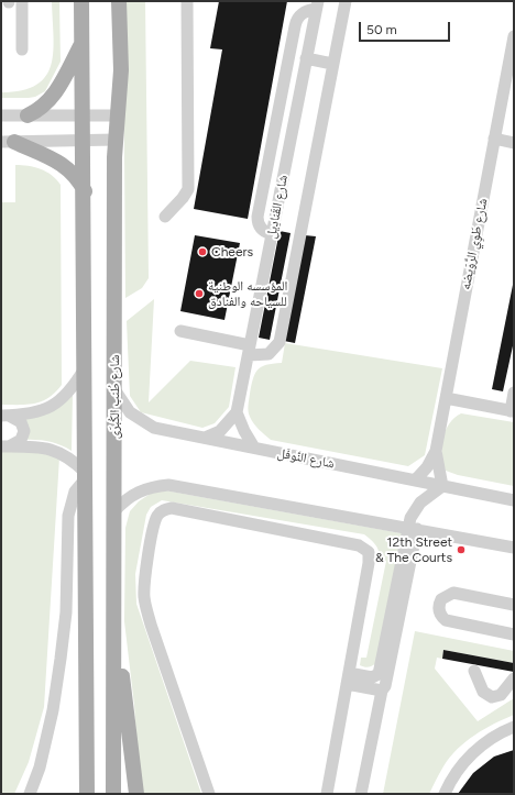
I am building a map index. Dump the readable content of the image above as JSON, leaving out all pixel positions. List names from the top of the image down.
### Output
{
  "streets": {
    "main road": ["شارع طُنب الكُبرَى"],
    "street": ["شارع القَنادِيل", "شارع طَوِي الرِّوَيضه", "شارع النَّوفَل"]
  },
  "crossings": [
    ["شارع طَوِي الرِّوَيضه", "شارع النَّوفَل"],
    ["شارع طُنب الكُبرَى", "شارع النَّوفَل"]
  ],
  "places": ["Cheers", "المؤسسه الوطنية للسياحه والفنادق", "12th Street & The Courts"],
  "scale_bar": "50 m"
}
